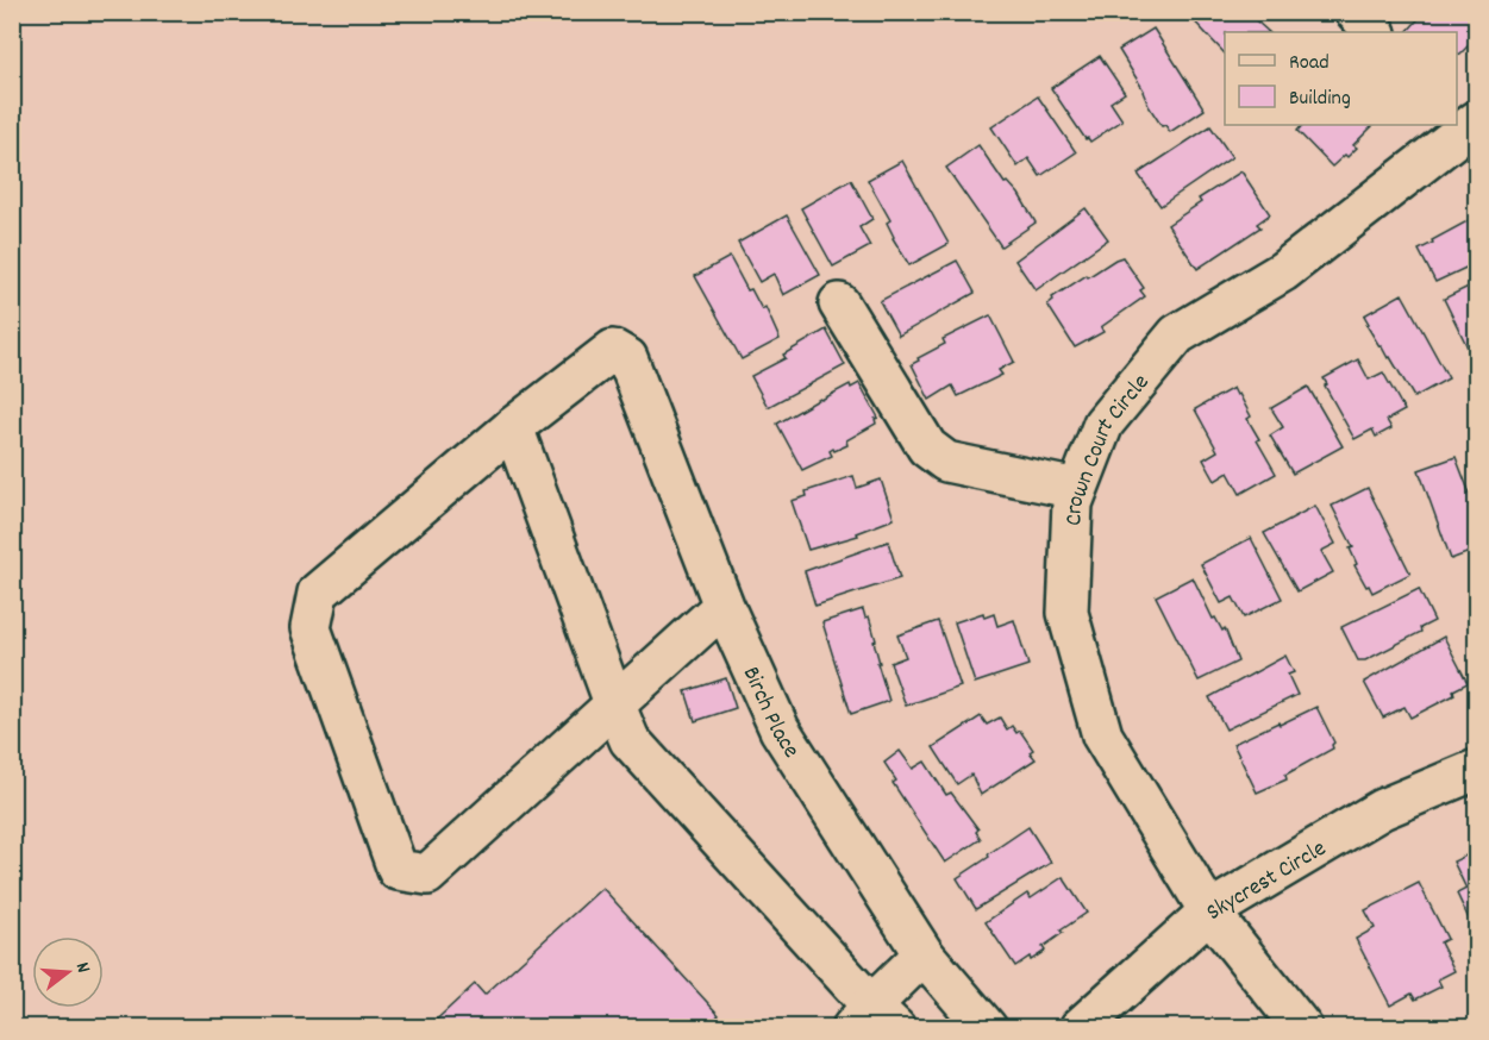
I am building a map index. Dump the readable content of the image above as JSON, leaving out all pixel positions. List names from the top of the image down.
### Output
{
  "streets": {
    "street": ["Crown Court Circle", "Birch Place", "Skycrest Circle"]
  },
  "crossings": [
    ["Crown Court Circle", "Skycrest Circle"]
  ],
  "legend": ["Road", "Building"],
  "north": "right"
}
